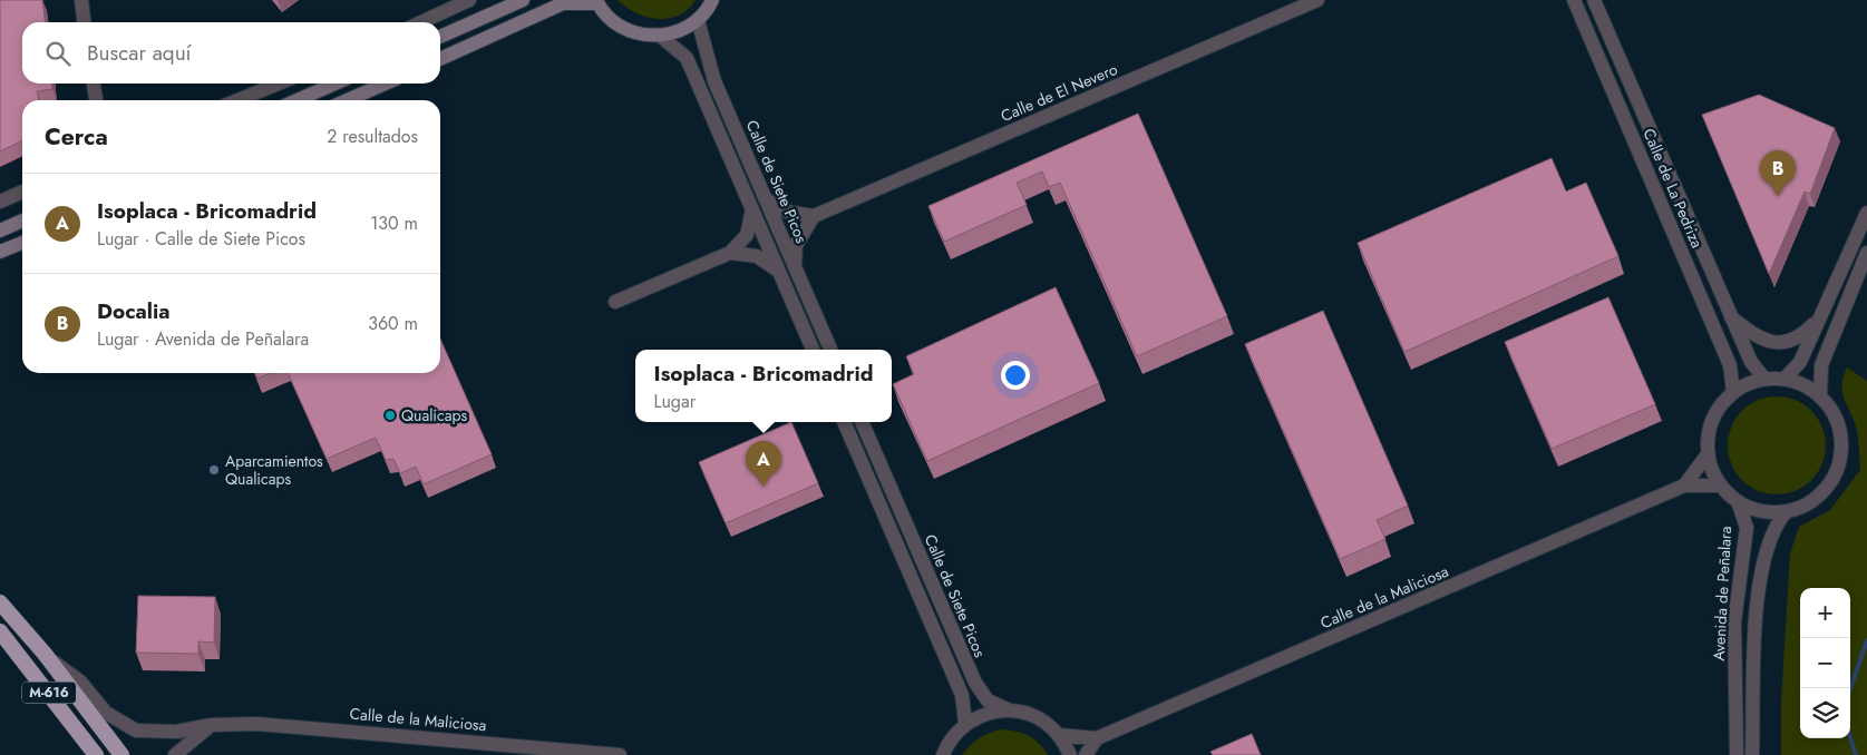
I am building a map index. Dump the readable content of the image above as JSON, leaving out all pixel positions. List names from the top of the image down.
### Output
{
  "streets": {
    "highway": ["M-616"],
    "street": [
      "Calle de El Nevero",
      "Calle de Siete Picos",
      "Calle de La Pedriza",
      "Avenida de Peñalara",
      "Calle de la Maliciosa"
    ]
  },
  "crossings": [
    ["Calle de Siete Picos", "Calle de la Maliciosa"],
    ["Calle de La Pedriza", "Avenida de Peñalara"],
    ["Calle de La Pedriza", "Calle de la Maliciosa"],
    ["Avenida de Peñalara", "Calle de la Maliciosa"],
    ["Calle de la Maliciosa", "M-616"]
  ],
  "places": ["Qualicaps", "Aparcamientos Qualicaps"],
  "page": {
    "search": "Buscar aquí",
    "heading": ["Cerca", "2 resultados"],
    "pins": ["B", "A"],
    "list": [
      {
        "mark": "A",
        "name": "Isoplaca - Bricomadrid",
        "note": "Lugar · Calle de Siete Picos",
        "value": "130 m"
      },
      {
        "mark": "B",
        "name": "Docalia",
        "note": "Lugar · Avenida de Peñalara",
        "value": "360 m"
      }
    ],
    "popup": ["Isoplaca - Bricomadrid", "Lugar"],
    "map_buttons": ["+", "−"]
  }
}
